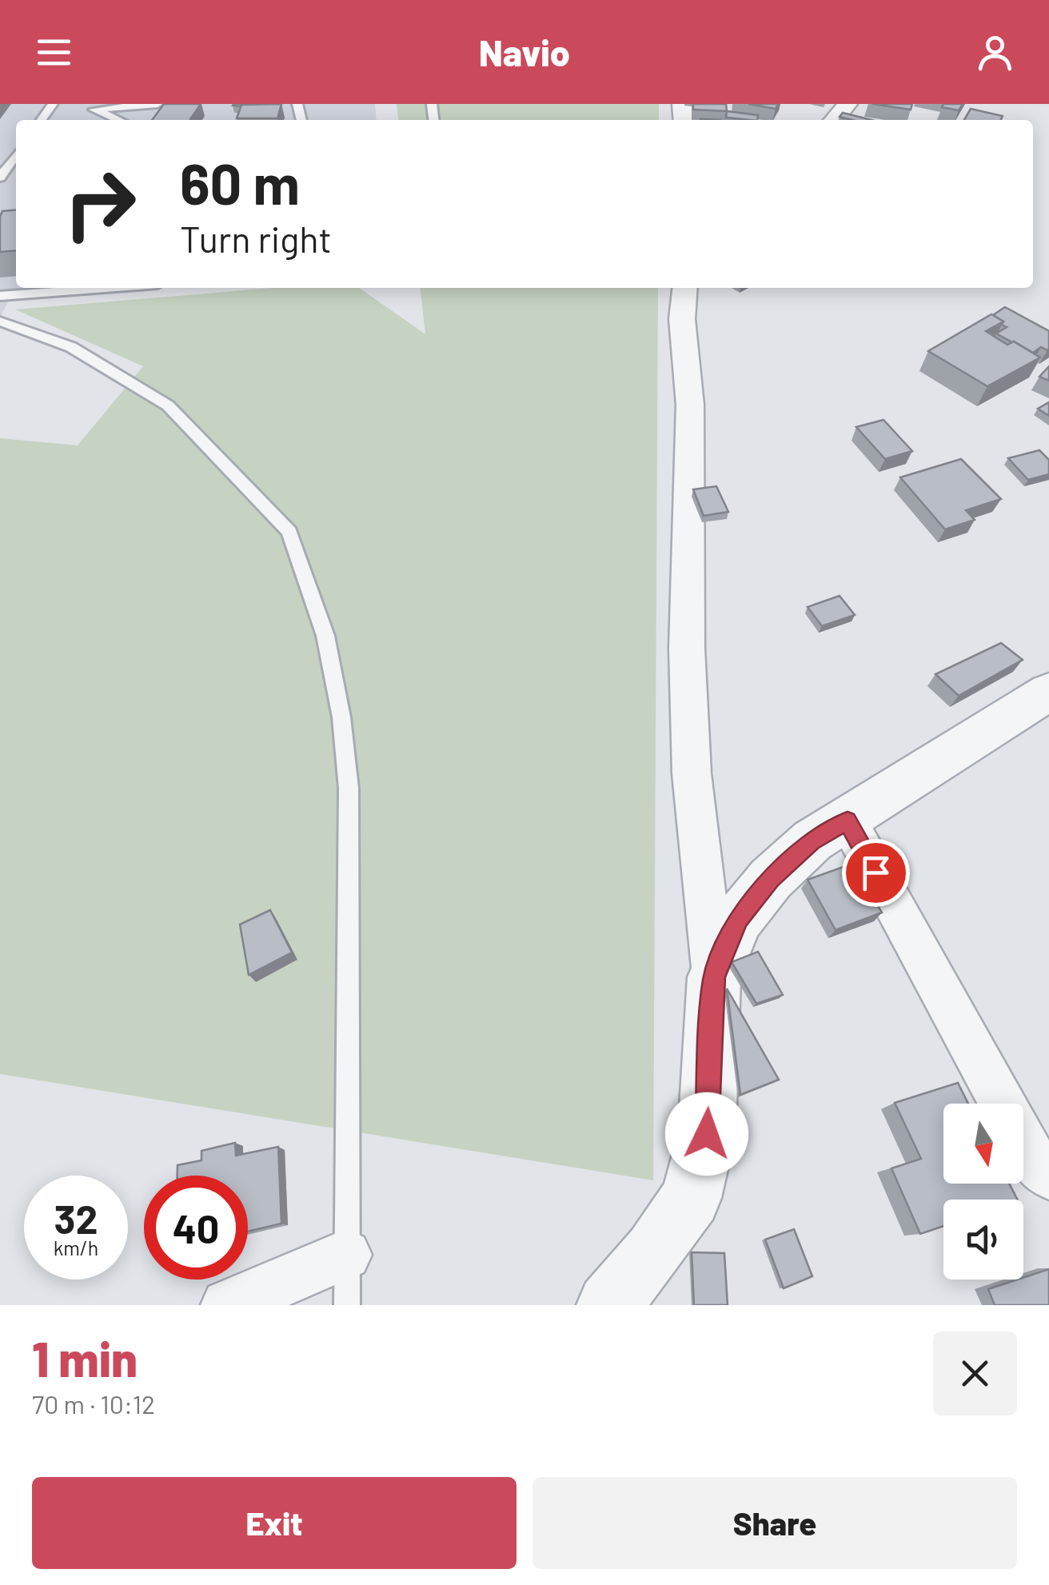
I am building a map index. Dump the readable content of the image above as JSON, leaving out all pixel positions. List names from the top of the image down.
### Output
{
  "north": "bottom",
  "page": {
    "header": "Navio",
    "turn": ["60 m", "Turn right"],
    "speed": "32 km/h",
    "limit": "40",
    "heading": ["1 min", "70 m · 10:12"],
    "buttons": ["Exit", "Share"]
  }
}
